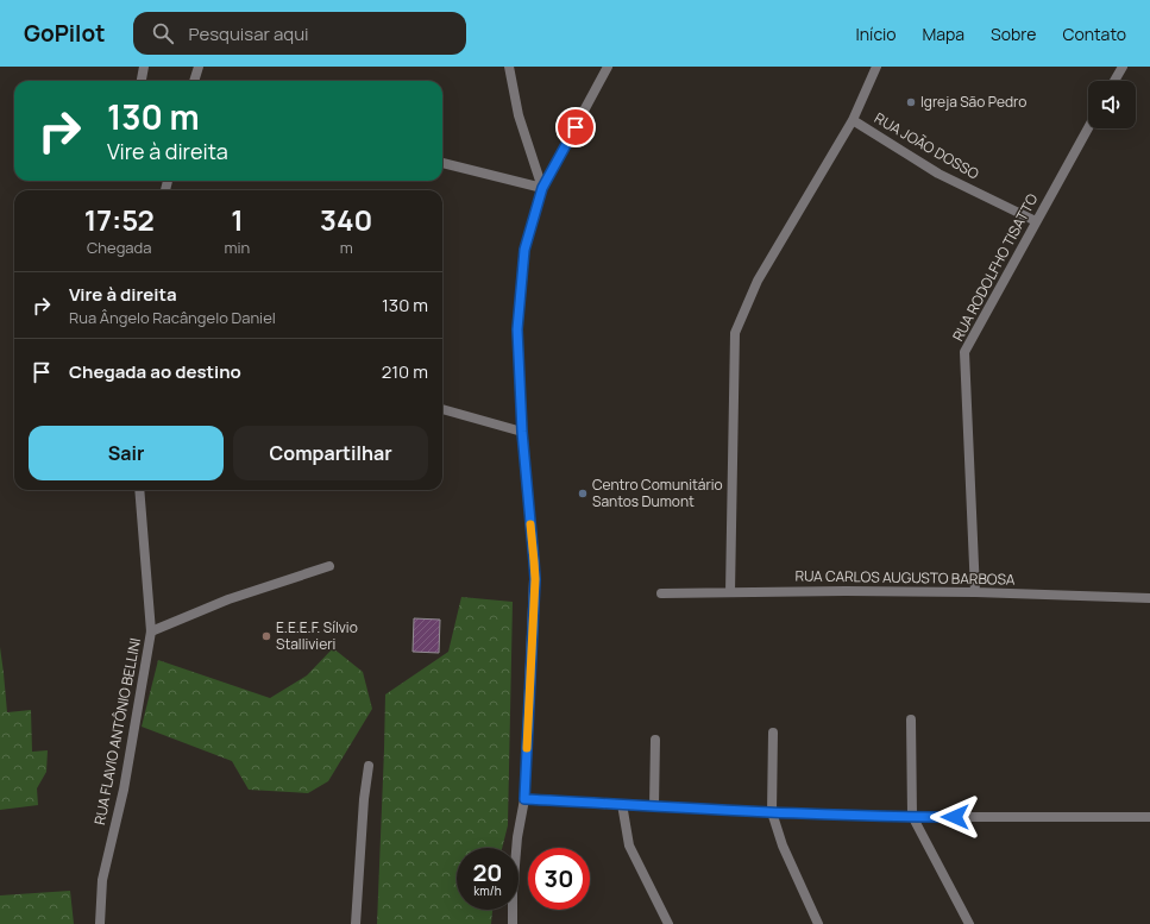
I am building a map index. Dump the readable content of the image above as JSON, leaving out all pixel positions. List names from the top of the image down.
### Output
{
  "streets": {
    "street": [
      "RUA JOÃO DOSSO",
      "RUA RODOLFHO TISATTO",
      "RUA CARLOS AUGUSTO BARBOSA",
      "RUA FLAVIO ANTÔNIO BELLINI"
    ]
  },
  "crossings": [
    ["RUA JOÃO DOSSO", "RUA RODOLFHO TISATTO"],
    ["RUA RODOLFHO TISATTO", "RUA CARLOS AUGUSTO BARBOSA"]
  ],
  "places": ["Igreja São Pedro", "Centro Comunitário Santos Dumont", "E.E.E.F. Sílvio Stallivieri"],
  "page": {
    "header": "GoPilot",
    "search": "Pesquisar aqui",
    "nav": [
      "Início",
      "Mapa",
      "Sobre",
      "Contato"
    ],
    "turn": ["130 m", "Vire à direita"],
    "eta": [
      "17:52",
      "Chegada",
      "1",
      "min",
      "340",
      "m"
    ],
    "list": [
      {
        "name": "Vire à direita",
        "note": "Rua Ângelo Racângelo Daniel",
        "value": "130 m"
      },
      {
        "name": "Chegada ao destino",
        "value": "210 m"
      }
    ],
    "buttons": ["Sair", "Compartilhar"],
    "speed": "20 km/h",
    "limit": "30"
  }
}
